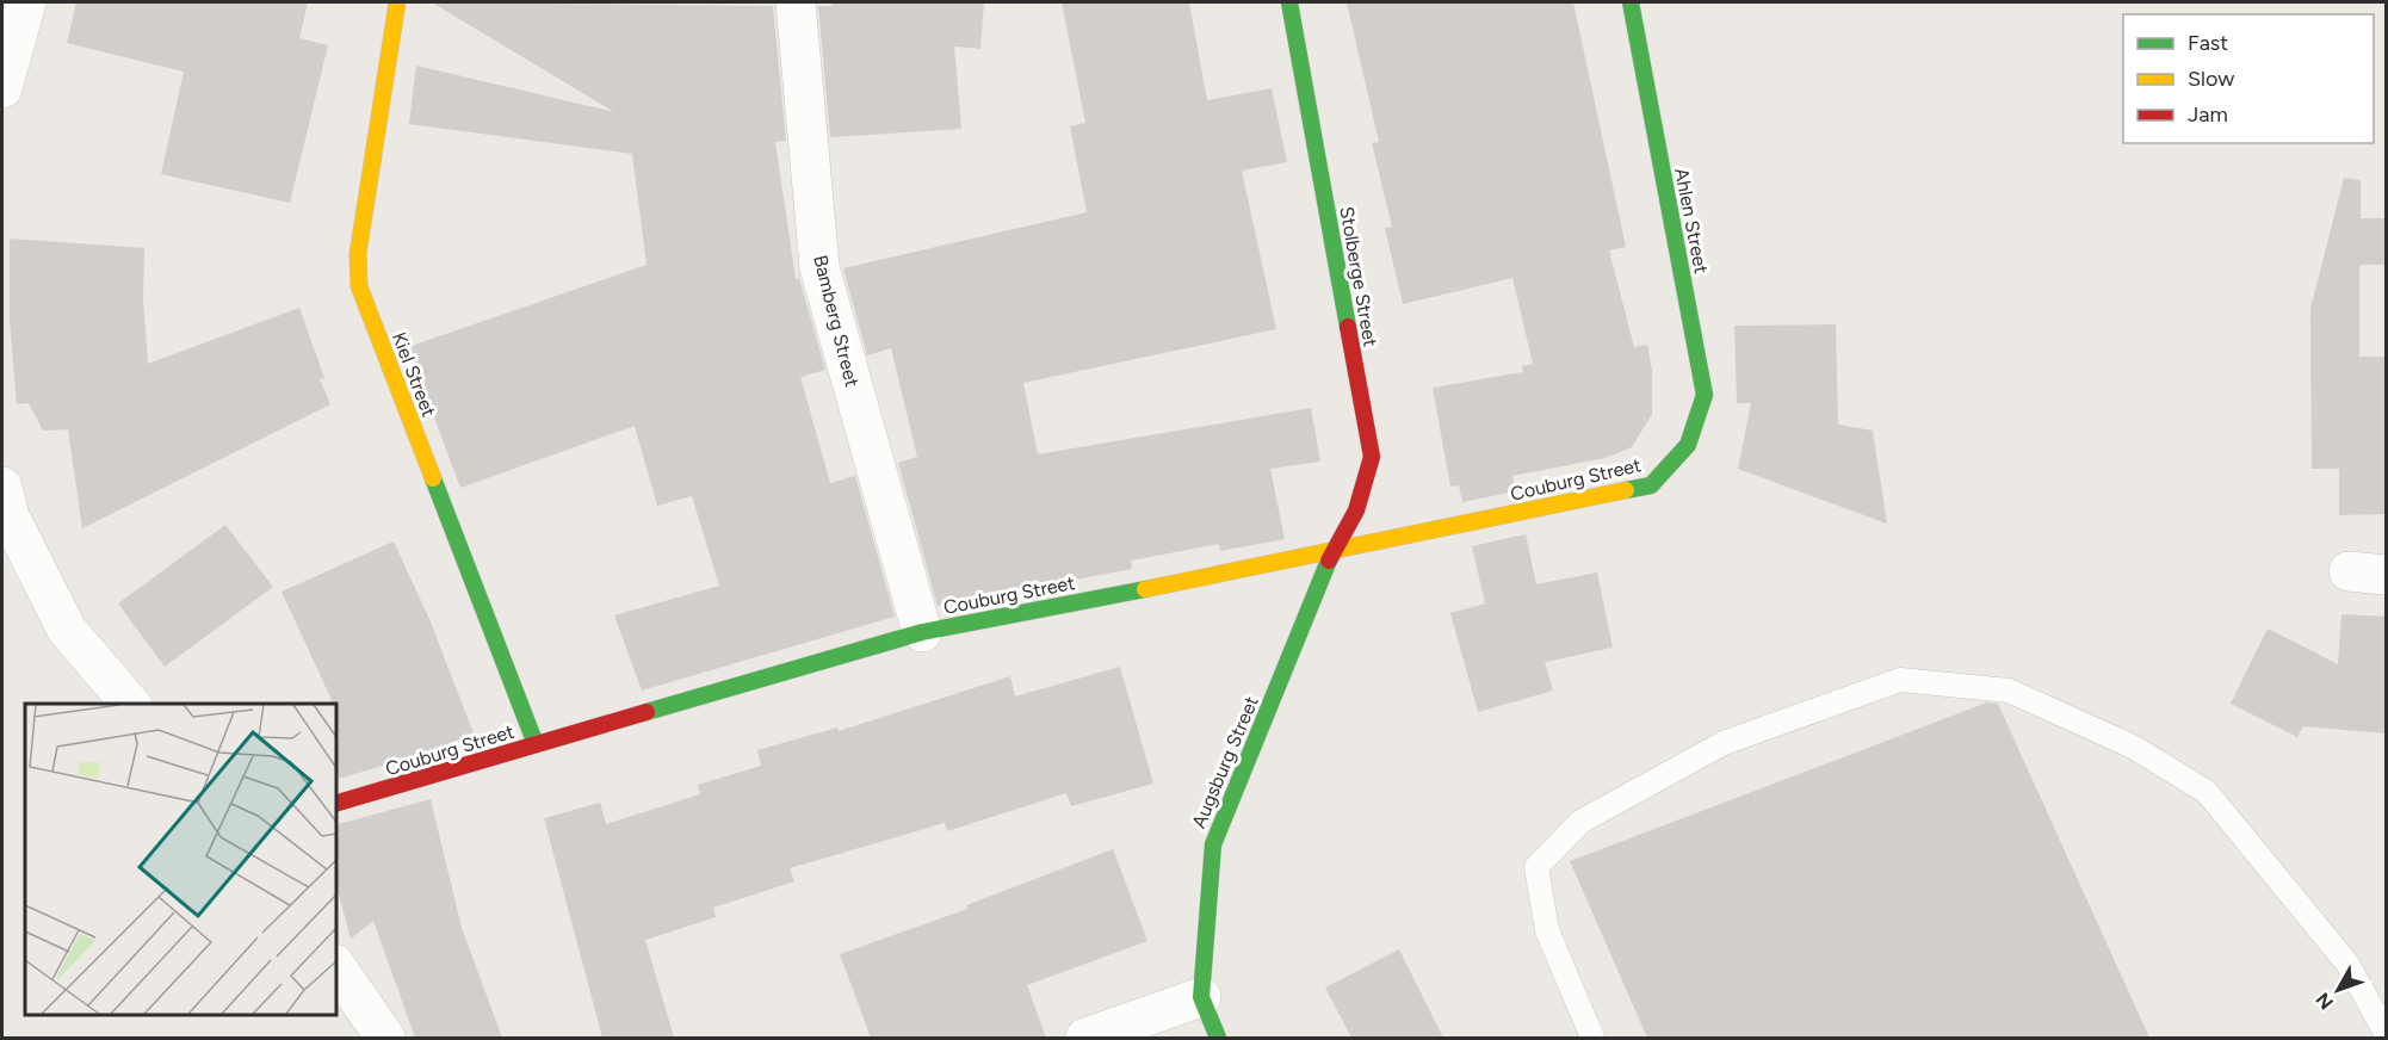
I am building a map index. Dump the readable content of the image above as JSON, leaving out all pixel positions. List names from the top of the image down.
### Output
{
  "streets": {
    "street": [
      "Ahlen Street",
      "Stolberge Street",
      "Bamberg Street",
      "Kiel Street",
      "Couburg Street",
      "Augsburg Street"
    ]
  },
  "crossings": [
    ["Ahlen Street", "Couburg Street"],
    ["Stolberge Street", "Couburg Street"],
    ["Stolberge Street", "Augsburg Street"],
    ["Bamberg Street", "Couburg Street"],
    ["Kiel Street", "Couburg Street"],
    ["Couburg Street", "Augsburg Street"]
  ],
  "legend": ["Fast", "Slow", "Jam"],
  "north": "bottom left"
}
